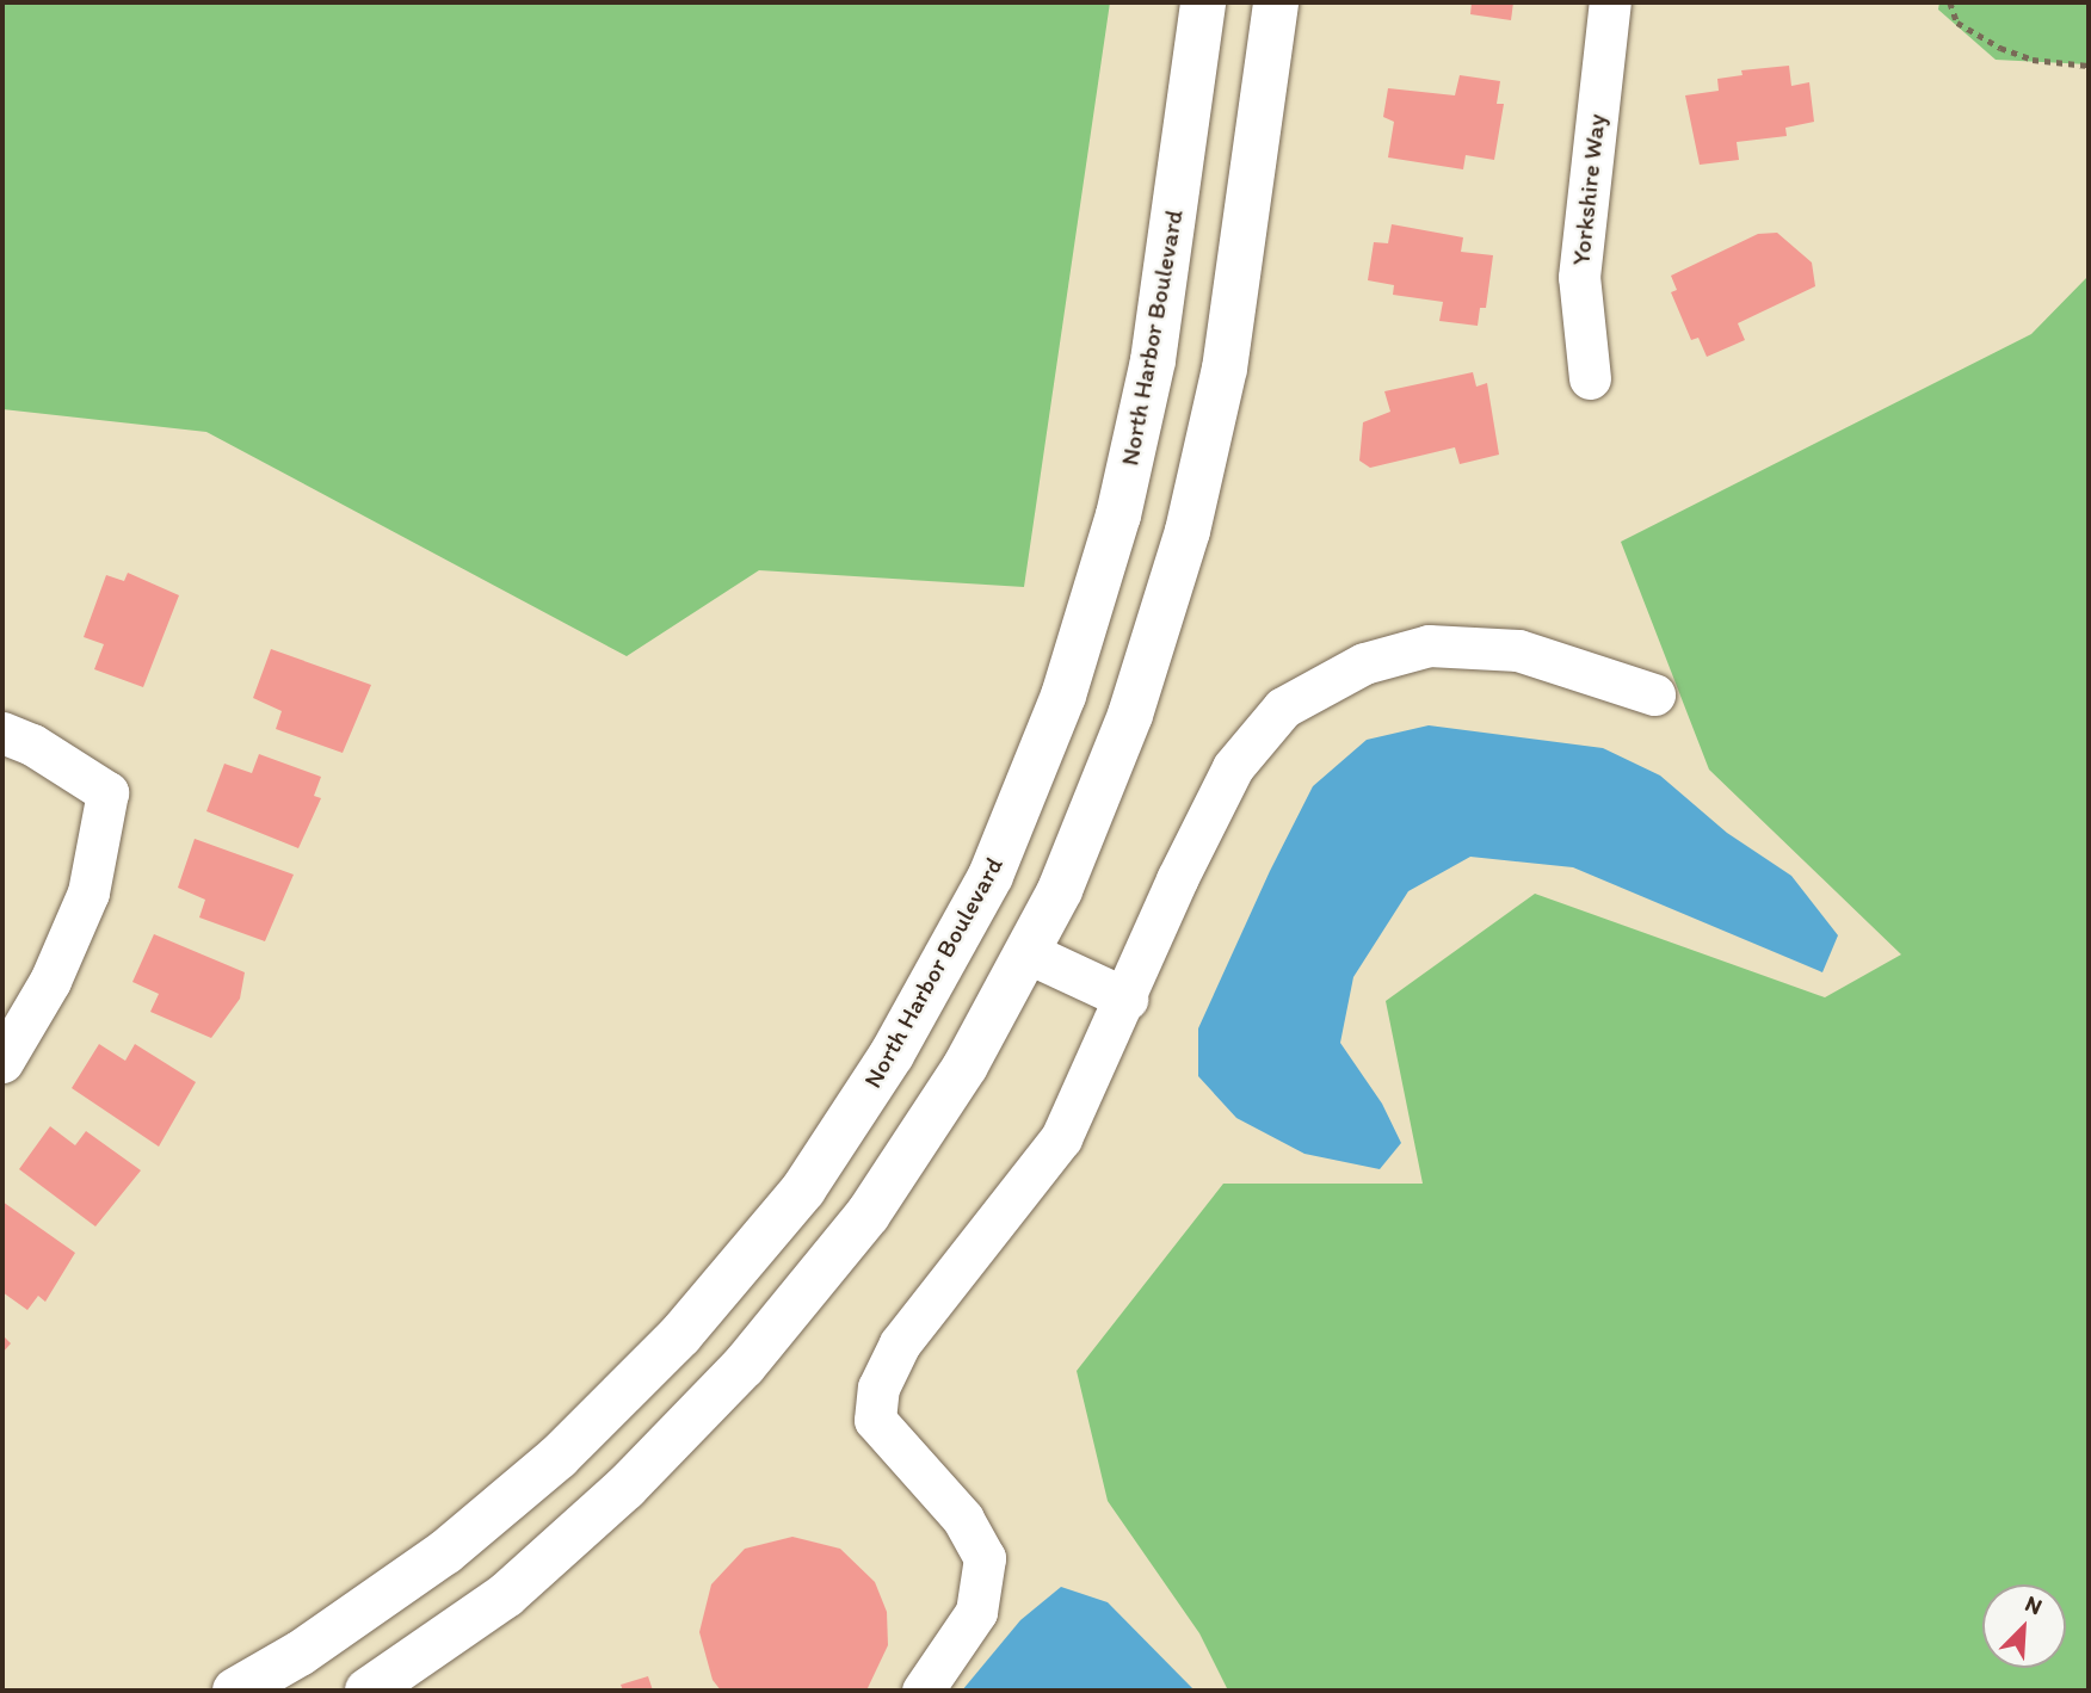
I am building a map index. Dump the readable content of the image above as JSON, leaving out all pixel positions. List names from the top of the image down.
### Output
{
  "streets": {
    "main road": ["North Harbor Boulevard"],
    "street": ["Yorkshire Way"]
  },
  "north": "top right"
}
